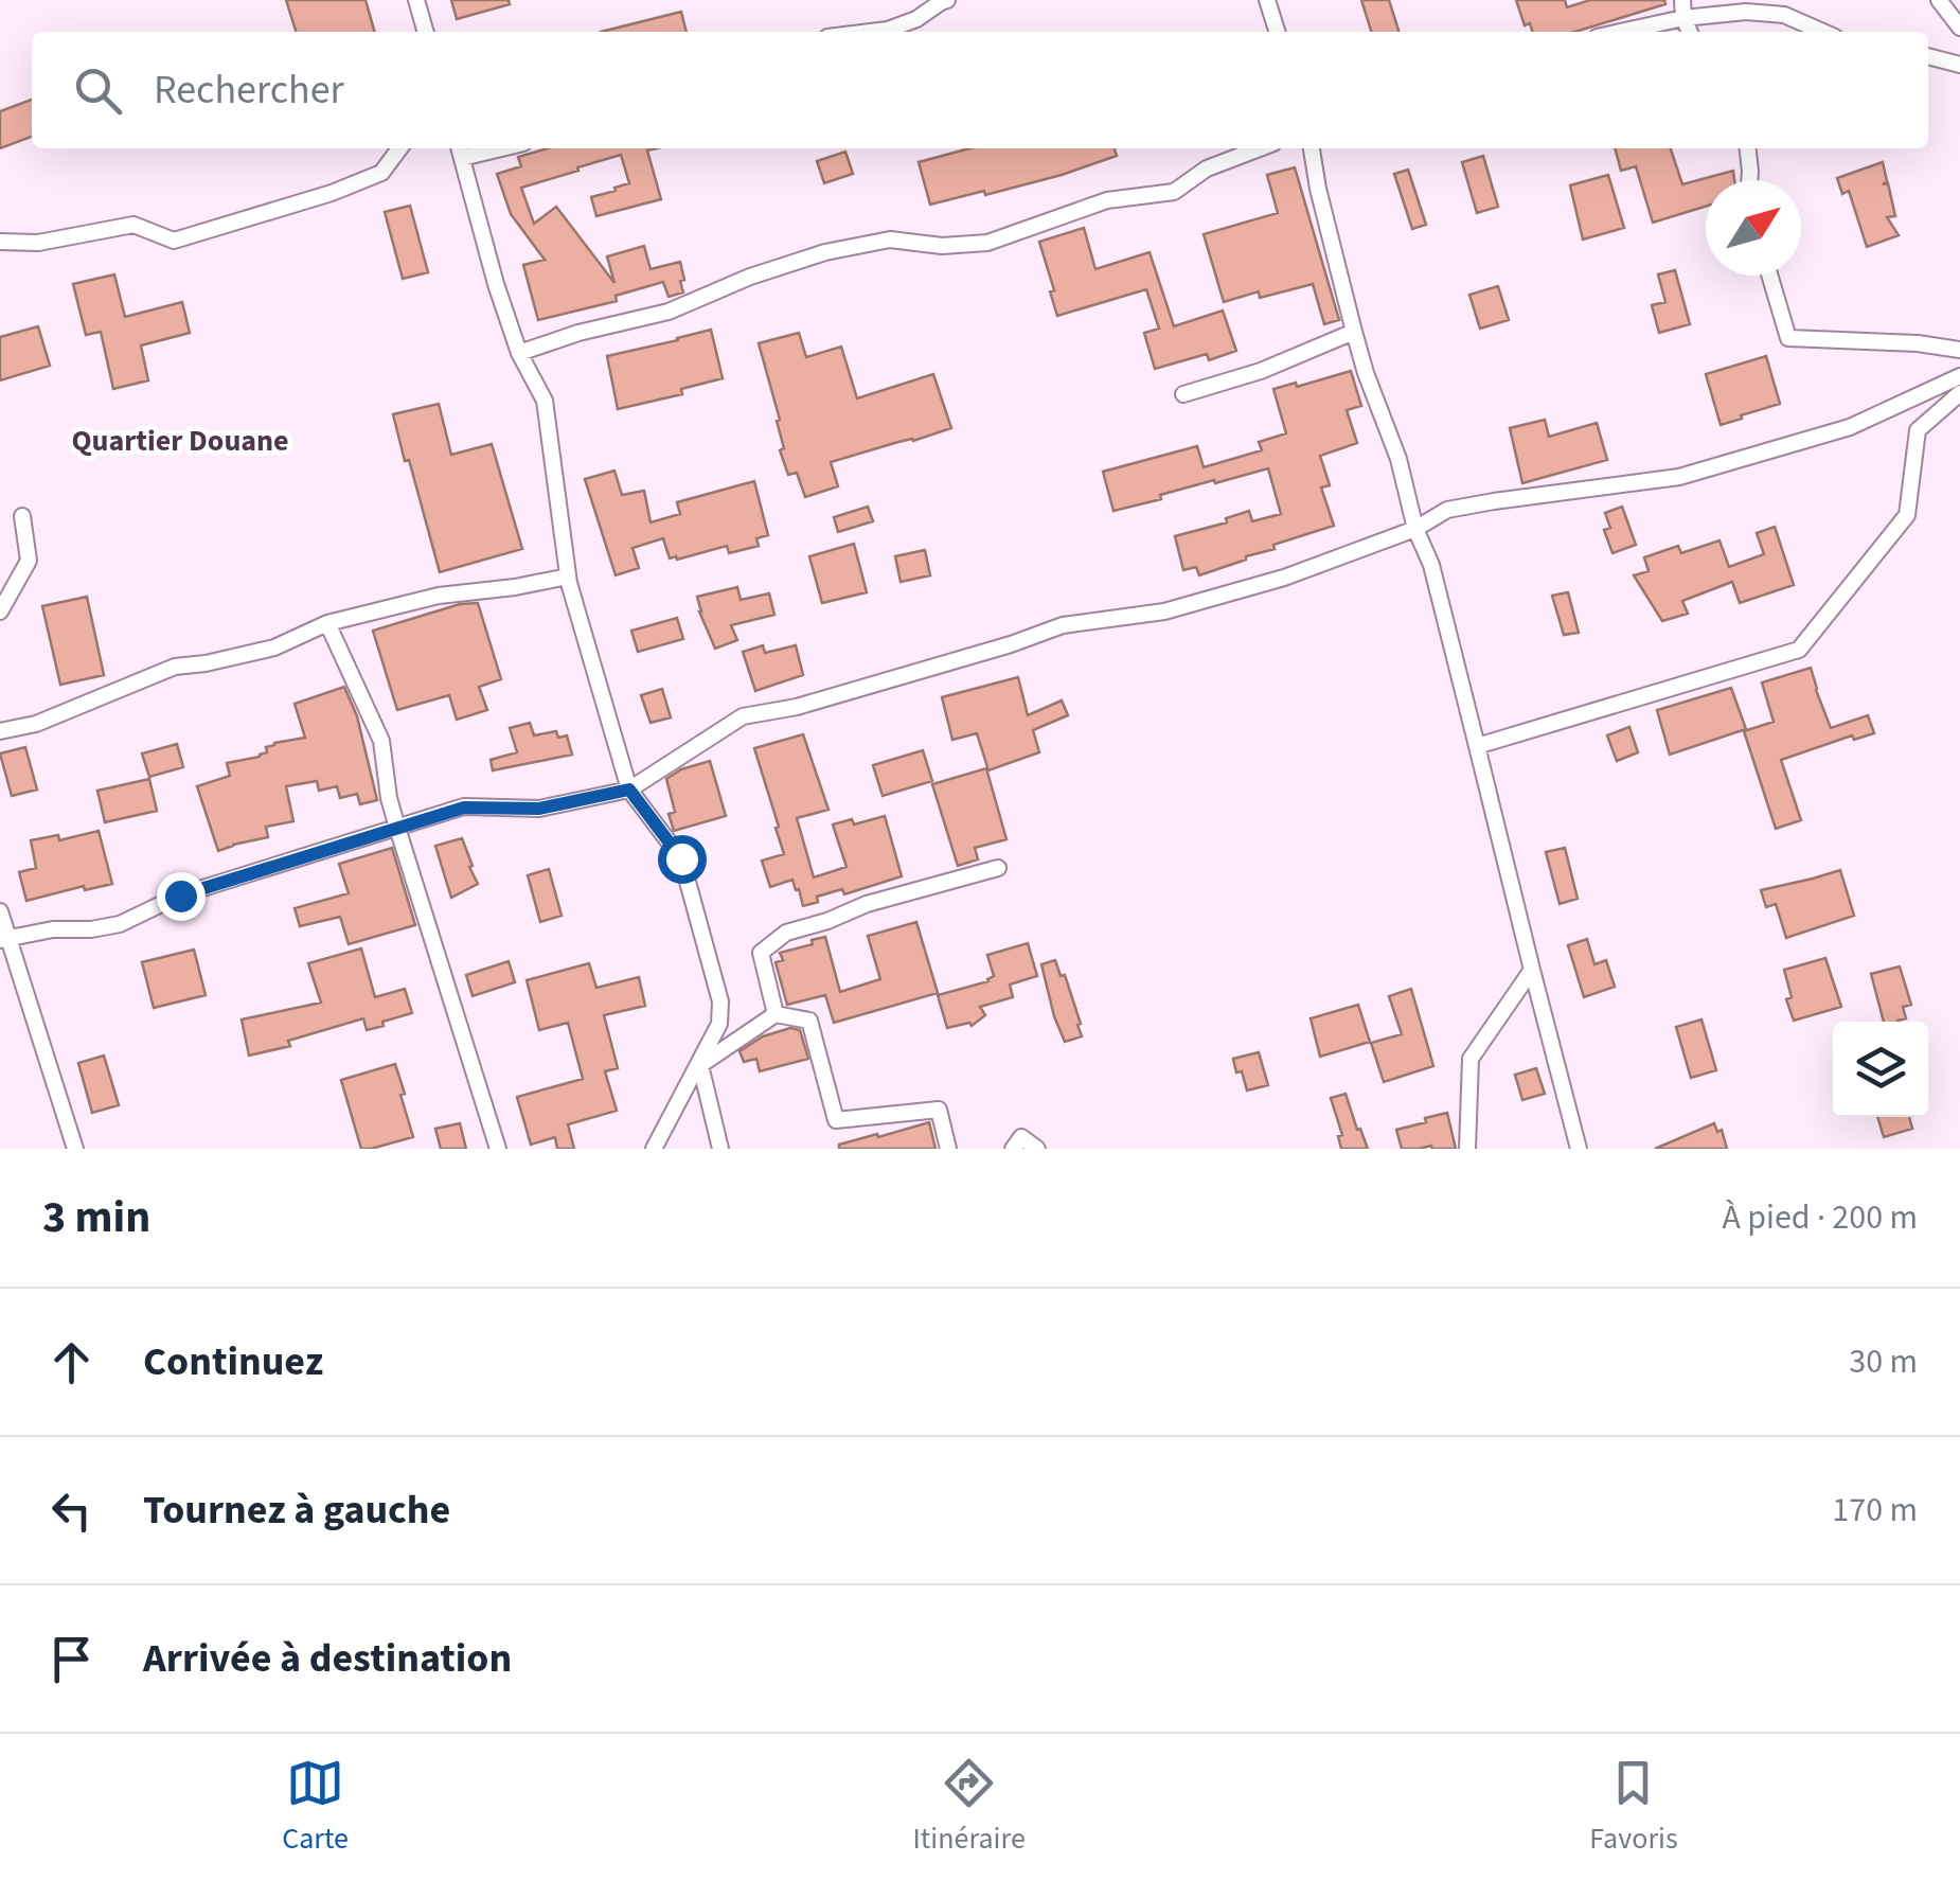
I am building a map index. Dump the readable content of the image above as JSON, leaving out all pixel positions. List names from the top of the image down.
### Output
{
  "districts": ["Quartier Douane"],
  "north": "top right",
  "page": {
    "search": "Rechercher",
    "heading": ["3 min", "À pied · 200 m"],
    "list": [
      ["Continuez", "30 m"],
      ["Tournez à gauche", "170 m"],
      "Arrivée à destination"
    ],
    "nav": ["Carte", "Itinéraire", "Favoris"]
  }
}
